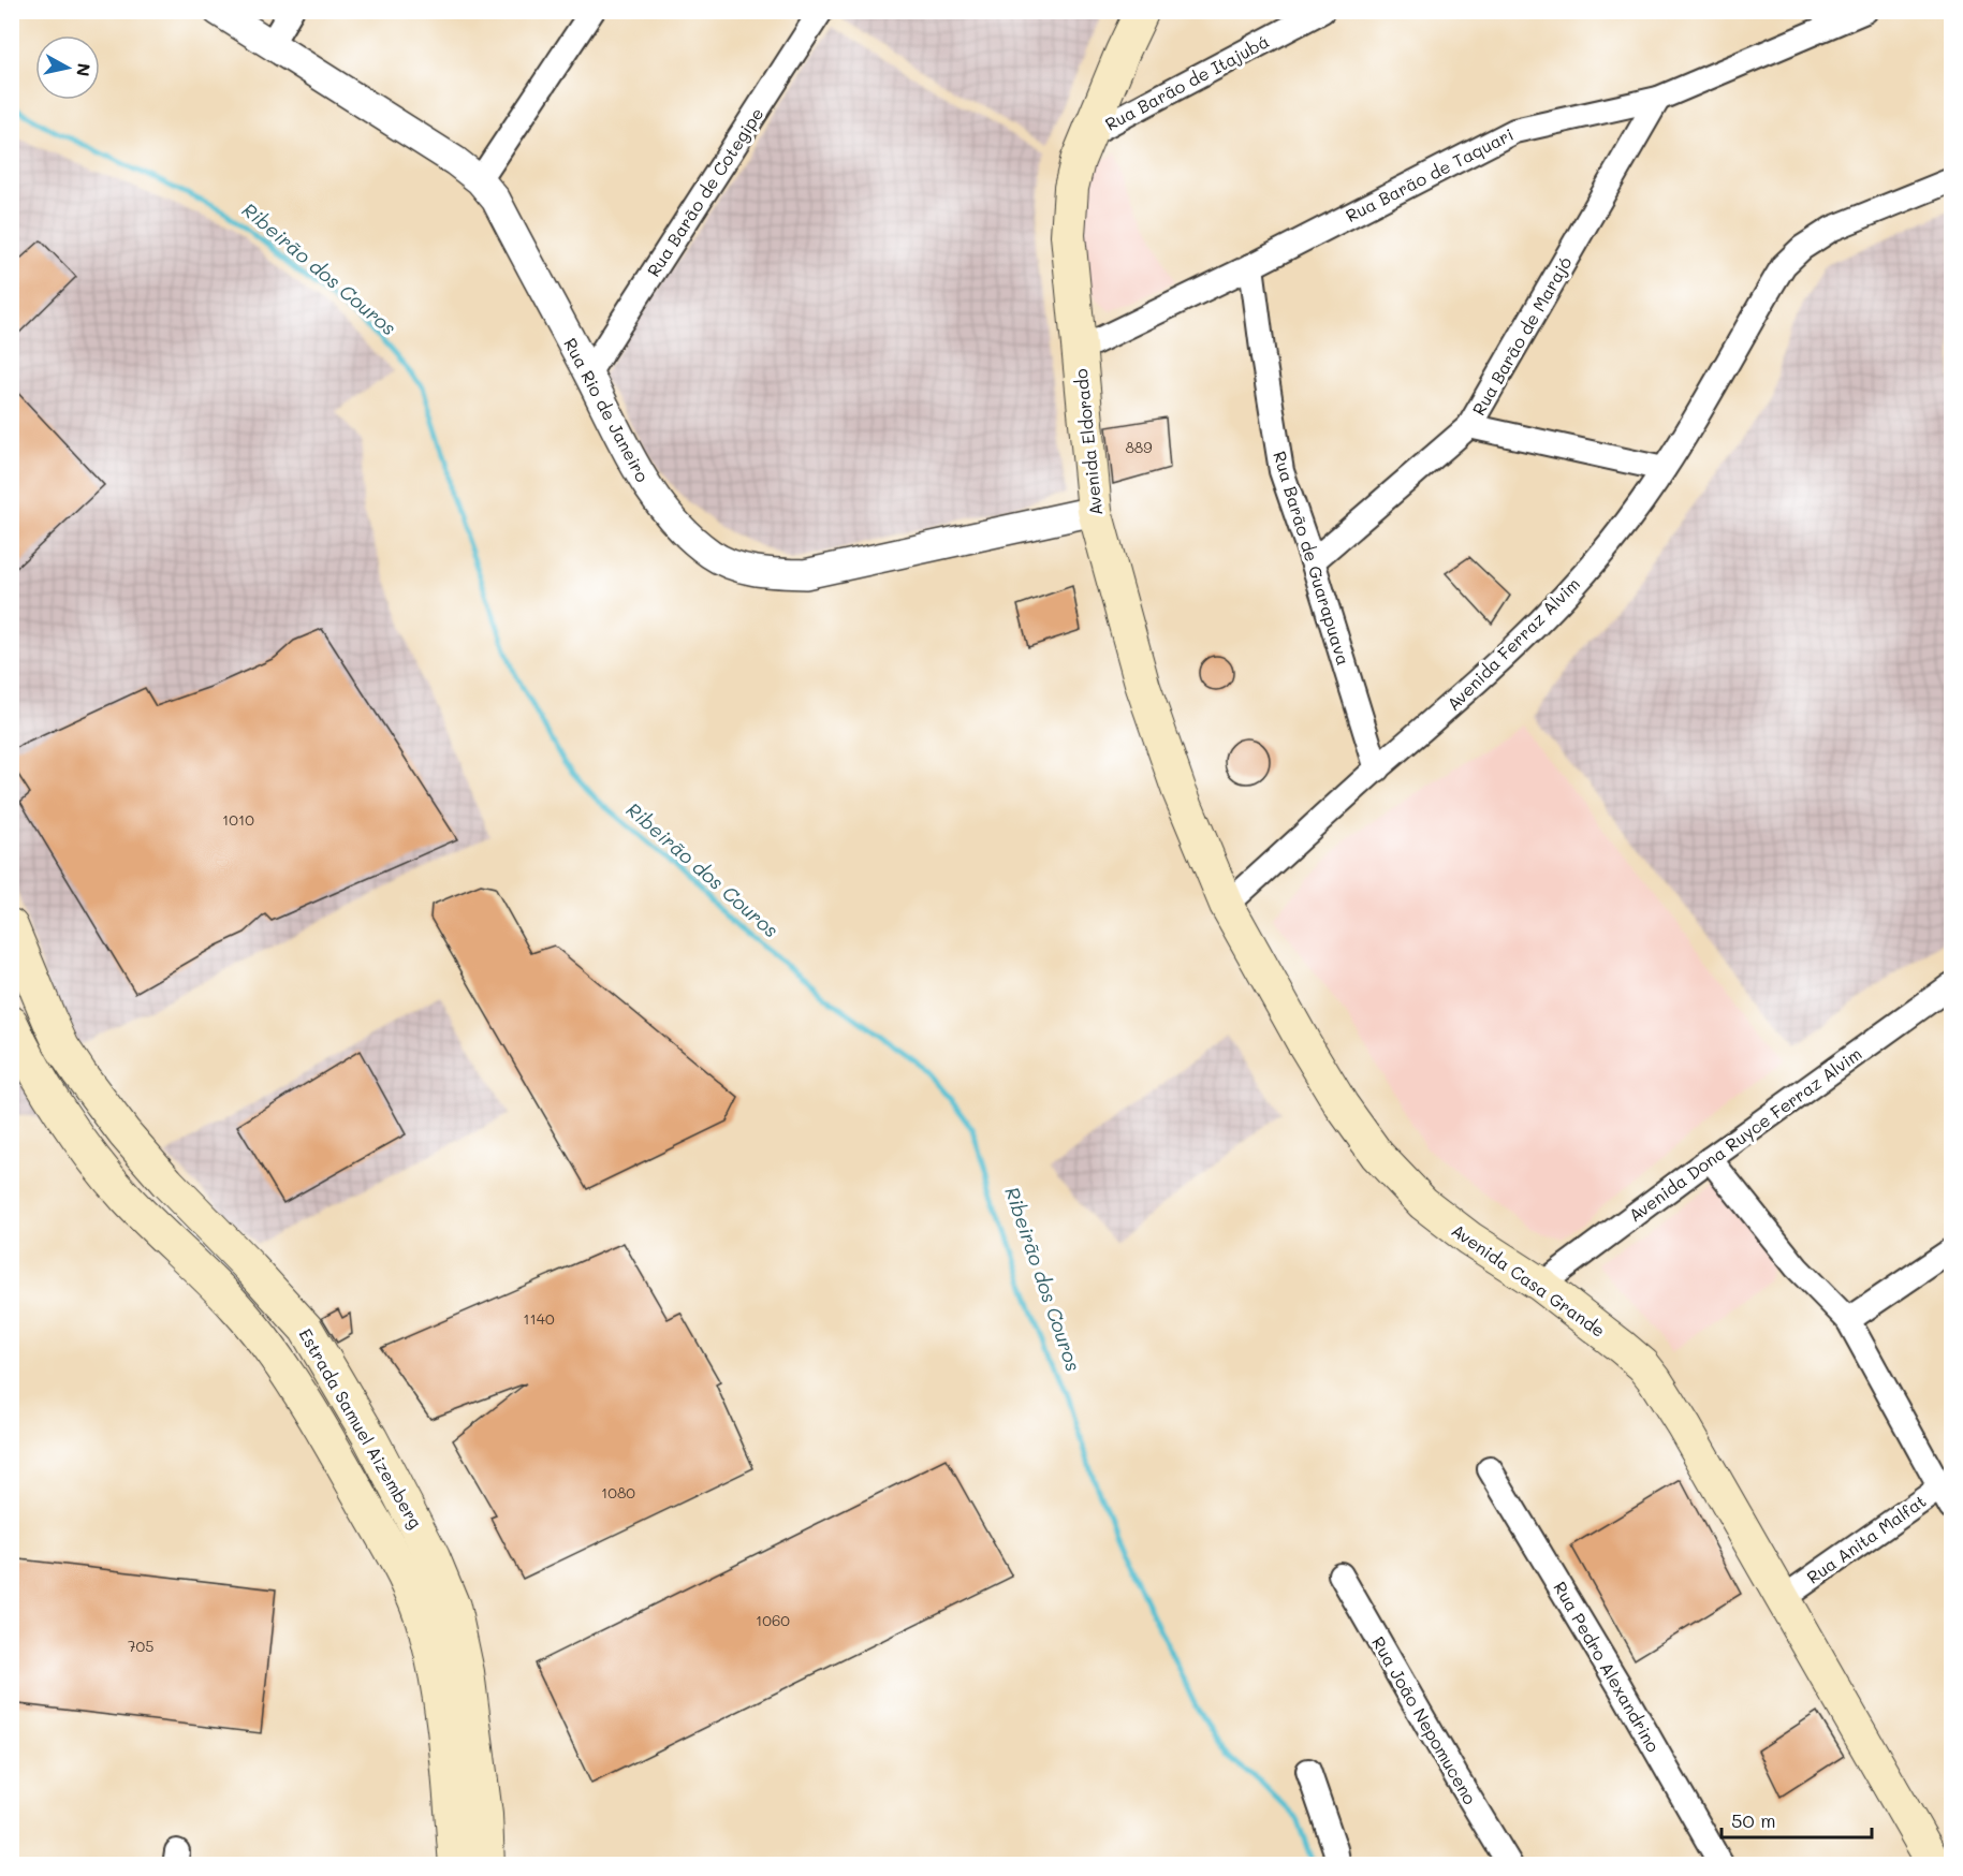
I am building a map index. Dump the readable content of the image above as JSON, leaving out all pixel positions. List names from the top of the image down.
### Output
{
  "streets": {
    "main road": ["Avenida Eldorado", "Avenida Casa Grande", "Estrada Samuel Aizemberg"],
    "street": [
      "Rua Barão de Itajubá",
      "Rua Barão de Taquari",
      "Rua Barão de Cotegipe",
      "Rua Barão de Marajó",
      "Rua Rio de Janeiro",
      "Rua Barão de Guarapuava",
      "Avenida Ferraz Alvim",
      "Avenida Dona Ruyce Ferraz Alvim",
      "Rua Anita Malfat",
      "Rua Pedro Alexandrino",
      "Rua João Nepomuceno"
    ]
  },
  "crossings": [
    ["Rua Barão de Itajubá", "Avenida Eldorado"],
    ["Rua Barão de Taquari", "Rua Barão de Marajó"],
    ["Rua Barão de Taquari", "Avenida Eldorado"],
    ["Rua Barão de Taquari", "Rua Barão de Guarapuava"],
    ["Rua Barão de Cotegipe", "Rua Rio de Janeiro"],
    ["Rua Barão de Marajó", "Rua Barão de Guarapuava"],
    ["Rua Rio de Janeiro", "Avenida Eldorado"],
    ["Avenida Eldorado", "Avenida Ferraz Alvim"],
    ["Avenida Eldorado", "Avenida Casa Grande"],
    ["Rua Barão de Guarapuava", "Avenida Ferraz Alvim"],
    ["Avenida Ferraz Alvim", "Avenida Casa Grande"],
    ["Avenida Dona Ruyce Ferraz Alvim", "Avenida Casa Grande"],
    ["Avenida Casa Grande", "Rua Anita Malfat"]
  ],
  "water": ["Ribeirão dos Couros"],
  "house_numbers": [
    "889",
    "1010",
    "1140",
    "1080",
    "1060",
    "705"
  ],
  "scale_bar": "50 m",
  "north": "right"
}
